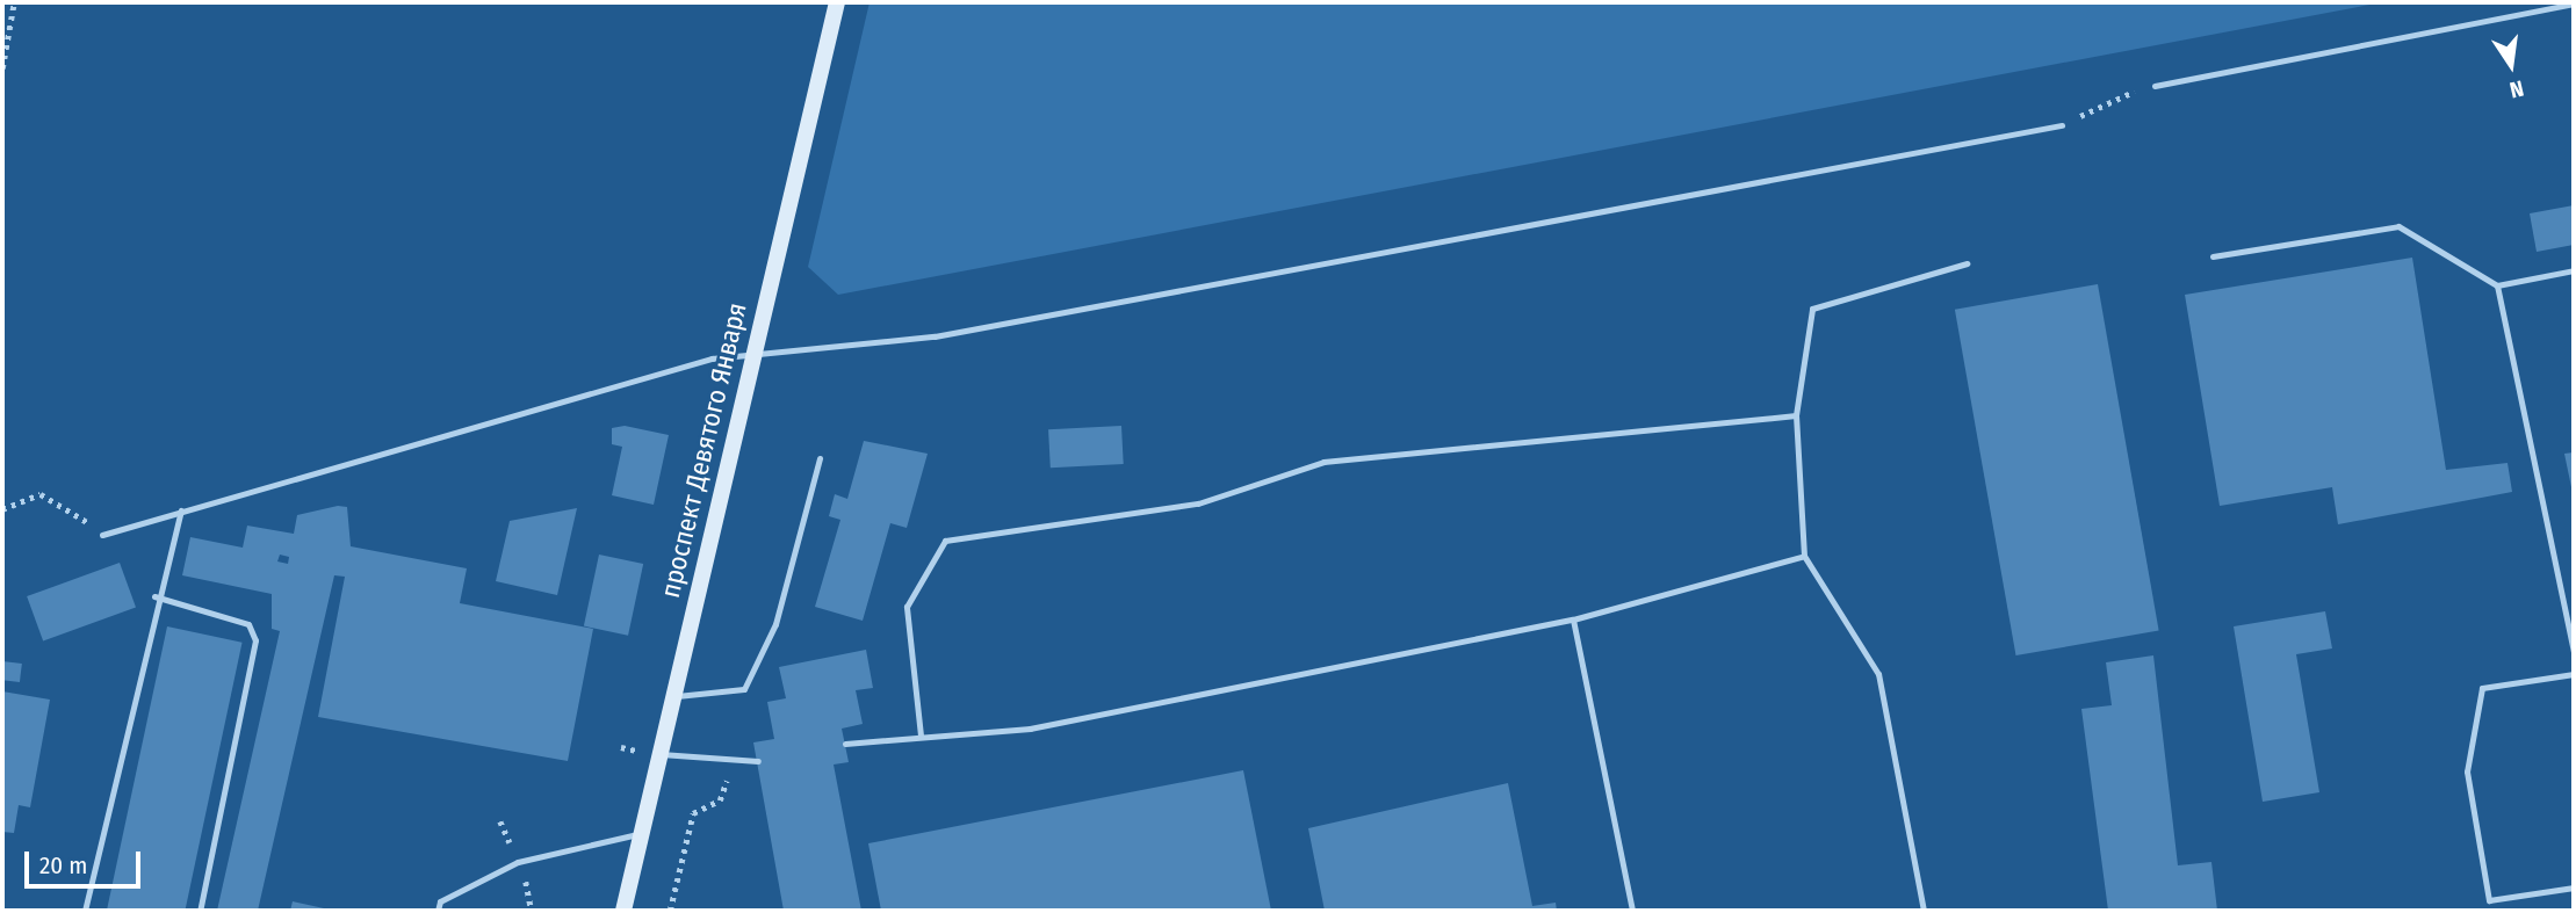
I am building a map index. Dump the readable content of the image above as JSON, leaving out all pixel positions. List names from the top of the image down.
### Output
{
  "streets": {
    "street": ["проспект Девятого Января"]
  },
  "scale_bar": "20 m",
  "north": "bottom"
}
